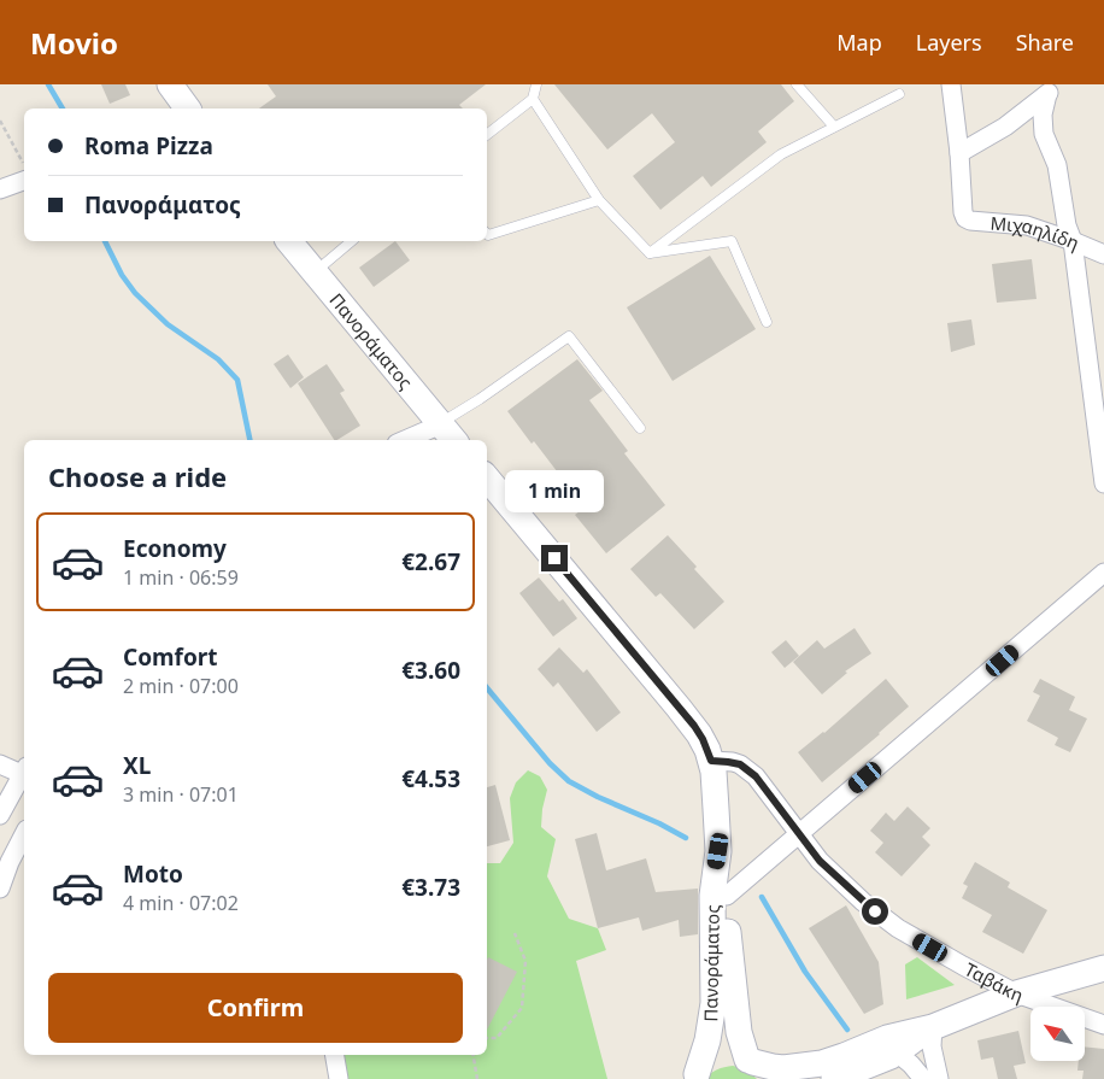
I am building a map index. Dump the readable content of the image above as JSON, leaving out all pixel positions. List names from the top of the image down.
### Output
{
  "streets": {
    "main road": ["Πανοράματος"],
    "street": ["Μιχαηλίδη", "Ταβάκη"]
  },
  "crossings": [
    ["Πανοράματος", "Ταβάκη"]
  ],
  "north": "top left",
  "page": {
    "header": "Movio",
    "nav": ["Map", "Layers", "Share"],
    "banner": ["Roma Pizza", "Πανοράματος"],
    "heading": "Choose a ride",
    "bubble": "1 min",
    "list": [
      {
        "name": "Economy",
        "note": "1 min · 06:59",
        "value": "€2.67"
      },
      {
        "name": "Comfort",
        "note": "2 min · 07:00",
        "value": "€3.60"
      },
      {
        "name": "XL",
        "note": "3 min · 07:01",
        "value": "€4.53"
      },
      {
        "name": "Moto",
        "note": "4 min · 07:02",
        "value": "€3.73"
      }
    ],
    "buttons": "Confirm"
  }
}
